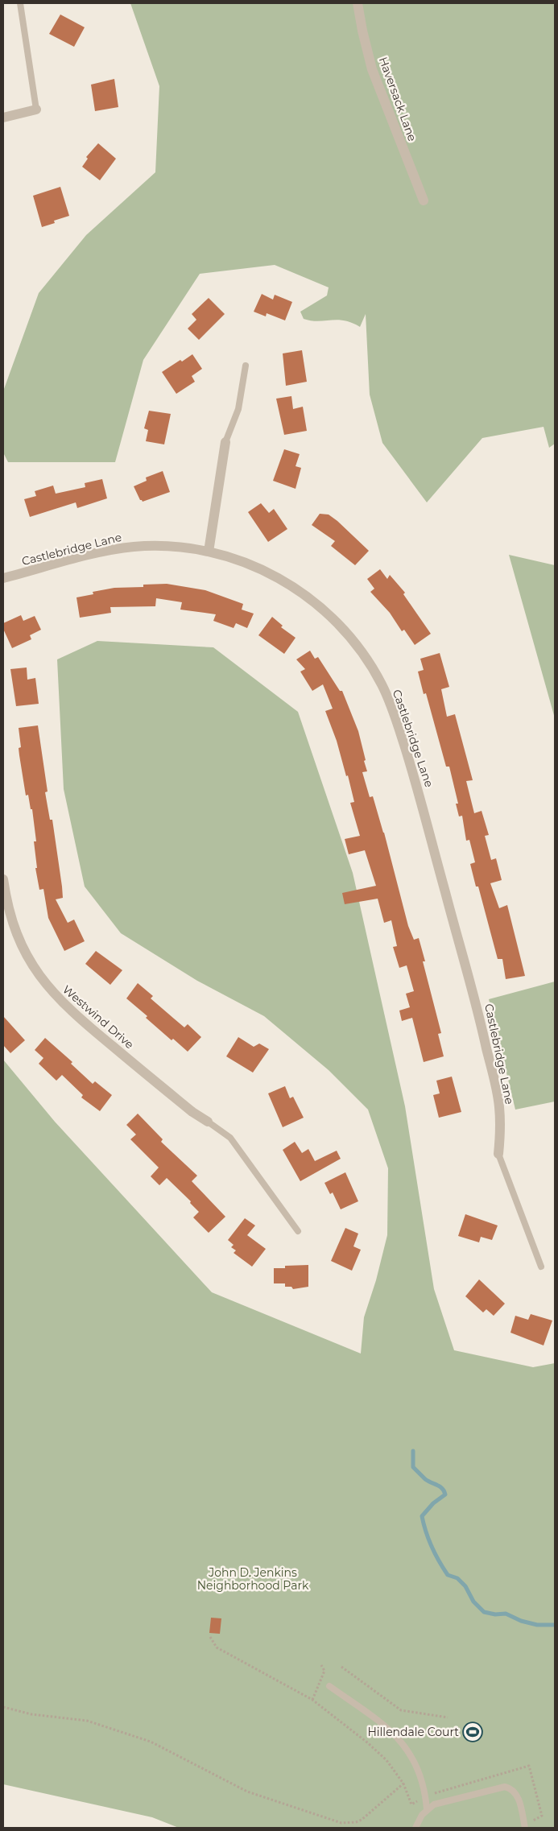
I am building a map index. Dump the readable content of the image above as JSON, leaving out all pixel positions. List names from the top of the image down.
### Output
{
  "streets": {
    "street": ["Haversack Lane", "Castlebridge Lane", "Westwind Drive"]
  },
  "parks": ["John D. Jenkins Neighborhood Park"],
  "places": {
    "sports": ["Hillendale Court"]
  }
}
